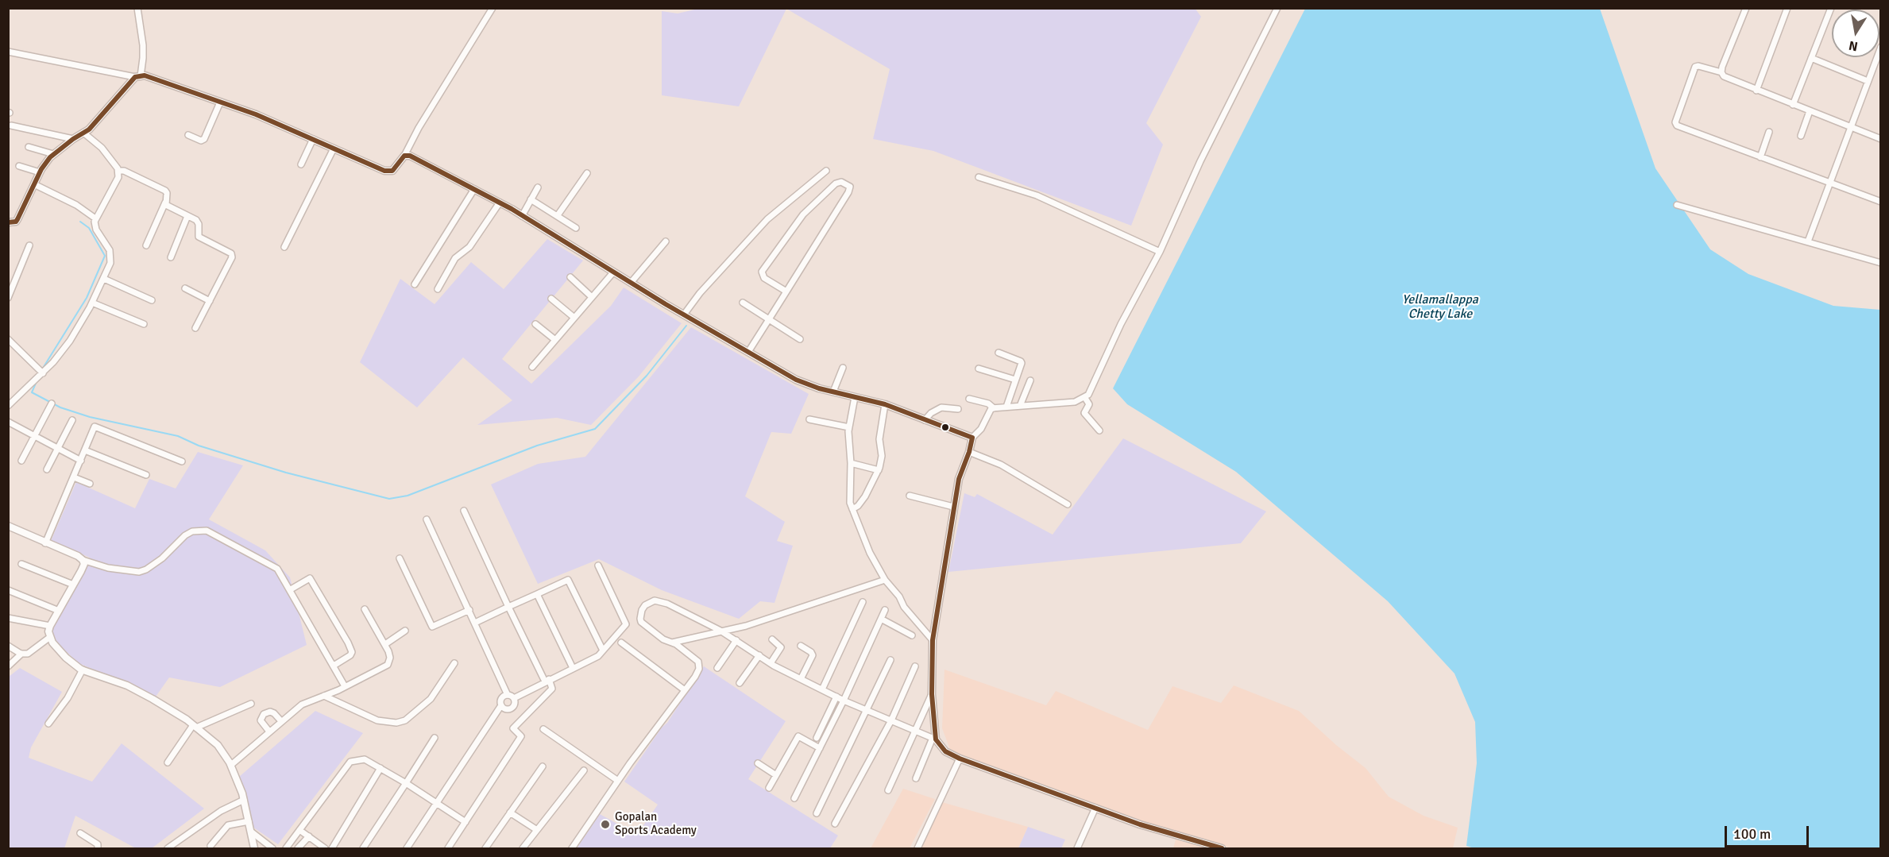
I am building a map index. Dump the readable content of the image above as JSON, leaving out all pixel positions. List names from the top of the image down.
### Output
{
  "water": ["Yellamallappa Chetty Lake"],
  "places": ["Gopalan Sports Academy"],
  "scale_bar": "100 m",
  "north": "bottom"
}
